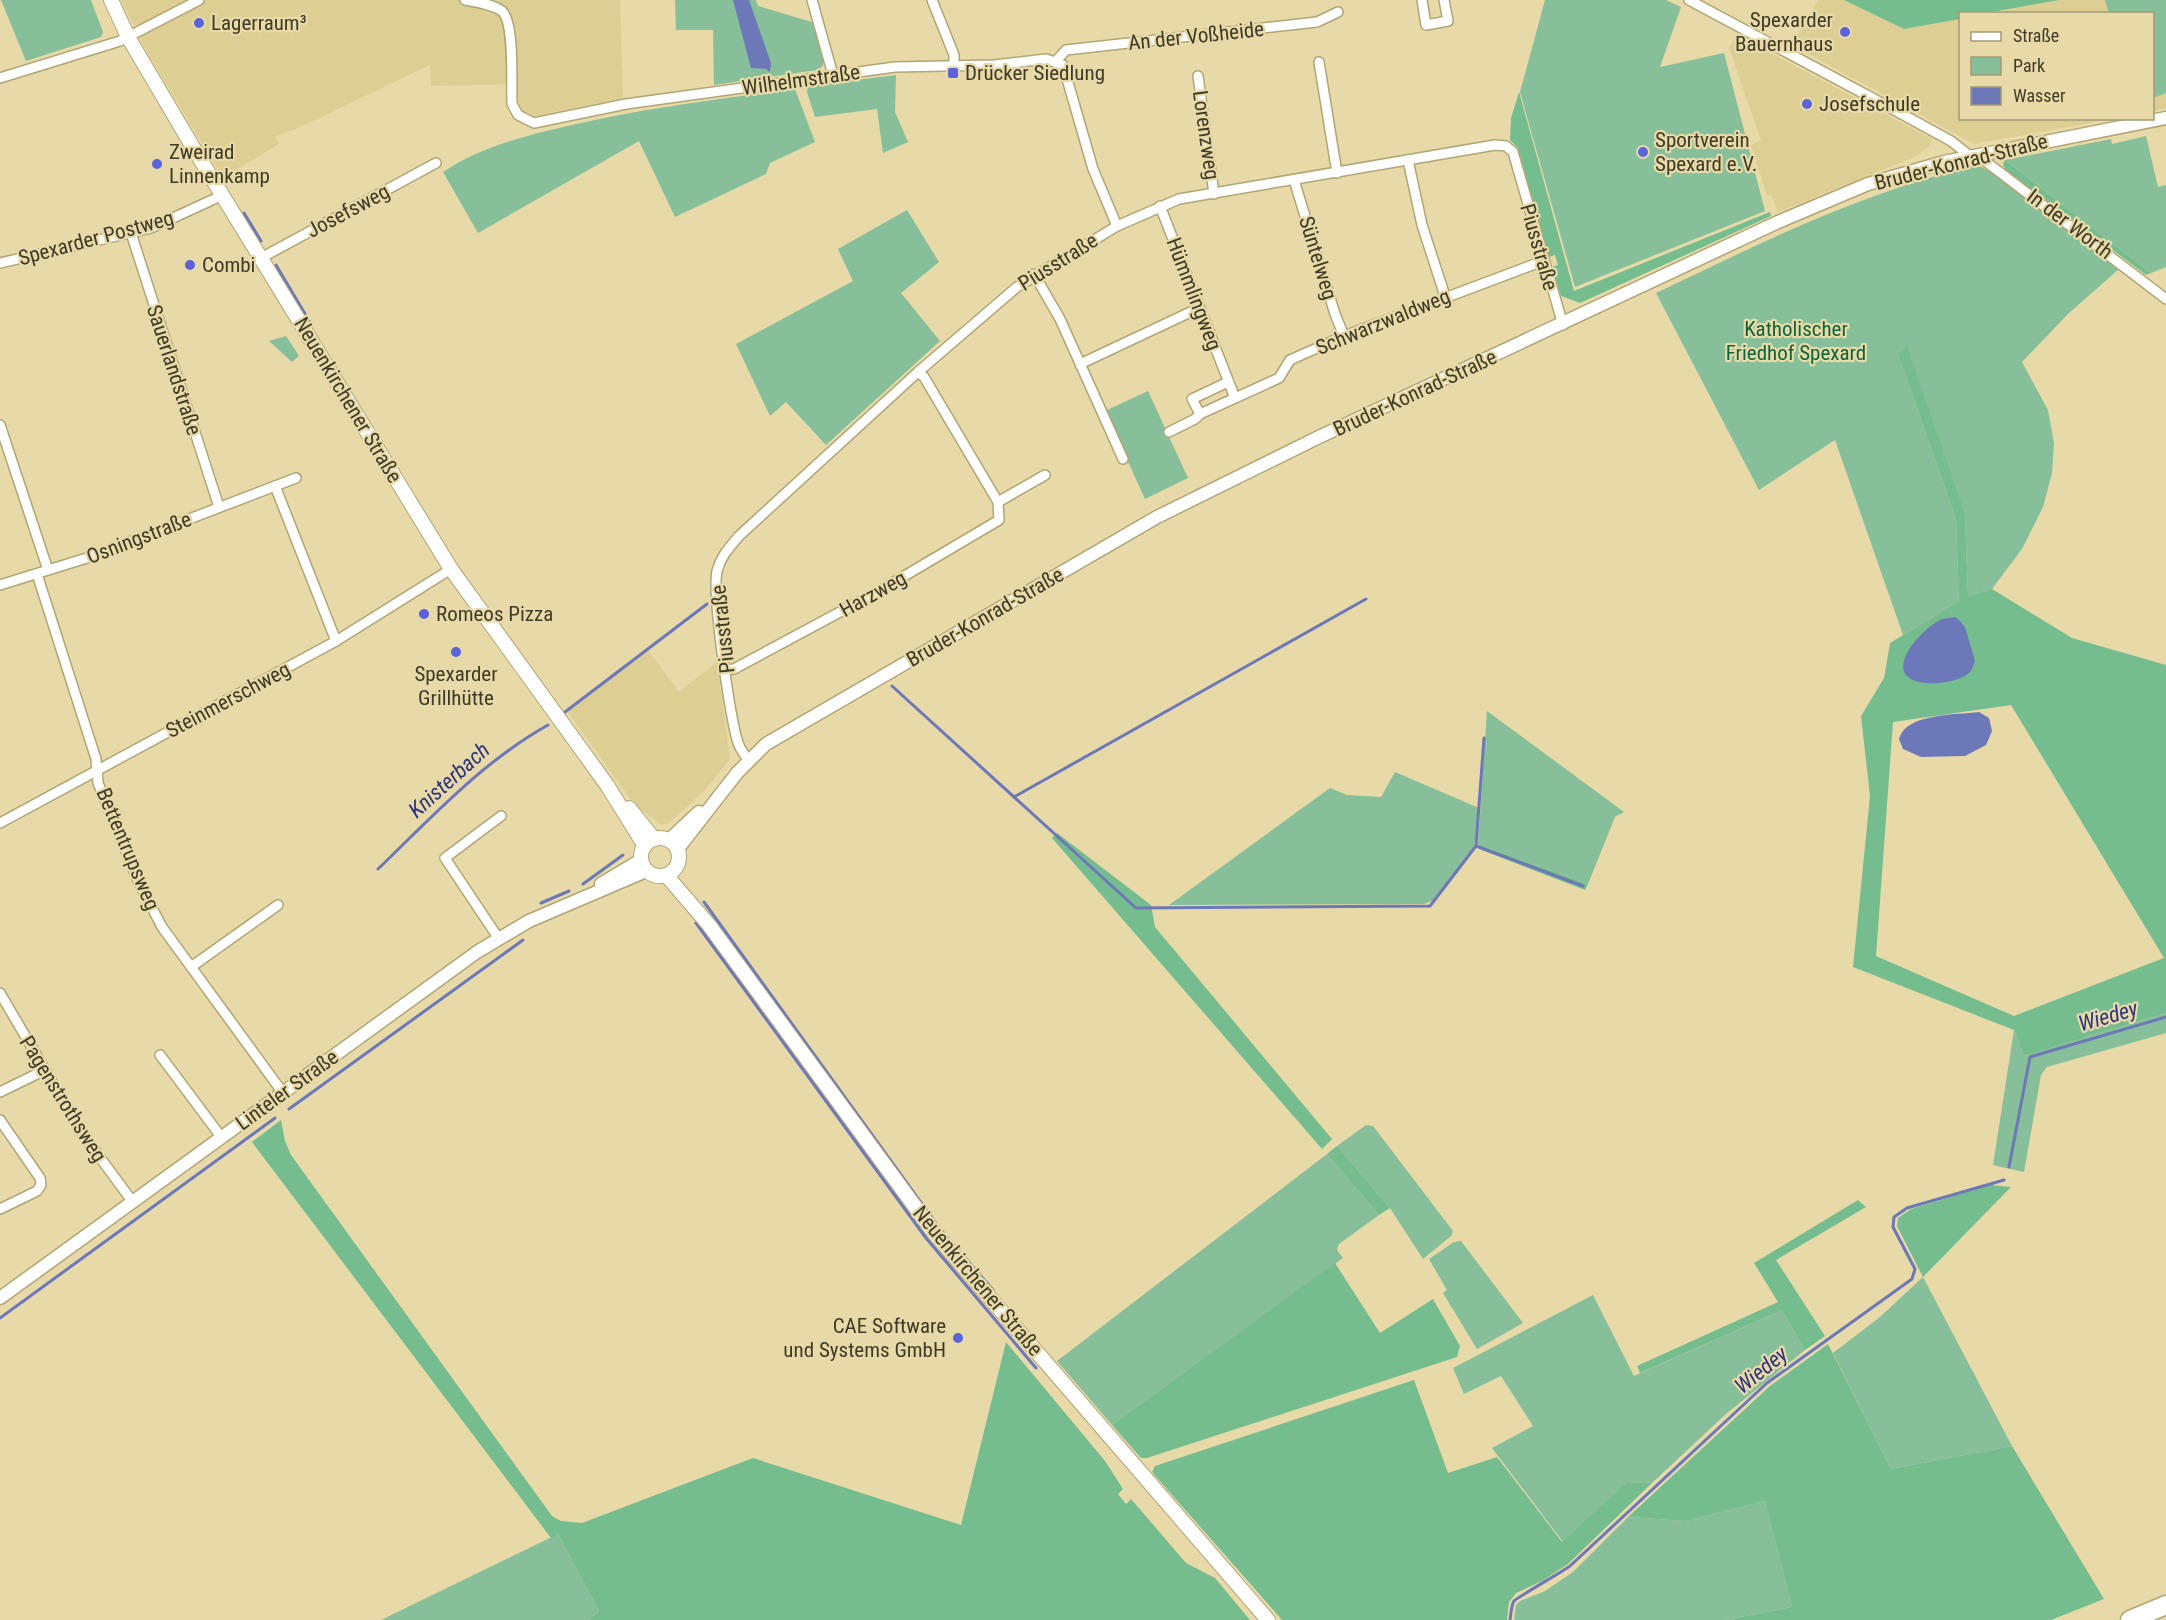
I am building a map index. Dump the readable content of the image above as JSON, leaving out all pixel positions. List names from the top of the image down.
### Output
{
  "streets": {
    "main road": ["Neuenkirchener Straße"],
    "street": [
      "An der Voßheide",
      "Wilhelmstraße",
      "Lorenzweg",
      "Bruder-Konrad-Straße",
      "Josefsweg",
      "In der Worth",
      "Spexarder Postweg",
      "Piusstraße",
      "Süntelweg",
      "Hümmlingweg",
      "Schwarzwaldweg",
      "Sauerlandstraße",
      "Osningstraße",
      "Harzweg",
      "Steinmerschweg",
      "Bettentrupsweg",
      "Linteler Straße",
      "Pagenstrothsweg"
    ]
  },
  "crossings": [
    ["An der Voßheide", "Wilhelmstraße"],
    ["Lorenzweg", "Piusstraße"],
    ["Bruder-Konrad-Straße", "In der Worth"],
    ["Bruder-Konrad-Straße", "Piusstraße"],
    ["Bruder-Konrad-Straße", "Neuenkirchener Straße"],
    ["Bruder-Konrad-Straße", "Linteler Straße"],
    ["Josefsweg", "Neuenkirchener Straße"],
    ["Spexarder Postweg", "Sauerlandstraße"],
    ["Spexarder Postweg", "Neuenkirchener Straße"],
    ["Piusstraße", "Süntelweg"],
    ["Piusstraße", "Hümmlingweg"],
    ["Piusstraße", "Schwarzwaldweg"],
    ["Piusstraße", "Harzweg"],
    ["Süntelweg", "Schwarzwaldweg"],
    ["Sauerlandstraße", "Osningstraße"],
    ["Neuenkirchener Straße", "Steinmerschweg"],
    ["Neuenkirchener Straße", "Linteler Straße"],
    ["Osningstraße", "Bettentrupsweg"],
    ["Steinmerschweg", "Bettentrupsweg"],
    ["Bettentrupsweg", "Linteler Straße"],
    ["Linteler Straße", "Pagenstrothsweg"]
  ],
  "water": ["Knisterbach", "Wiedey"],
  "parks": ["Katholischer Friedhof Spexard"],
  "places": {
    "other": [
      "Lagerraum³",
      "Spexarder Bauernhaus",
      "Josefschule",
      "Sportverein Spexard e.V.",
      "Zweirad Linnenkamp",
      "Combi",
      "Romeos Pizza",
      "Spexarder Grillhütte",
      "CAE Software und Systems GmbH"
    ],
    "transit": ["Drücker Siedlung"]
  },
  "legend": ["Straße", "Park", "Wasser"]
}
